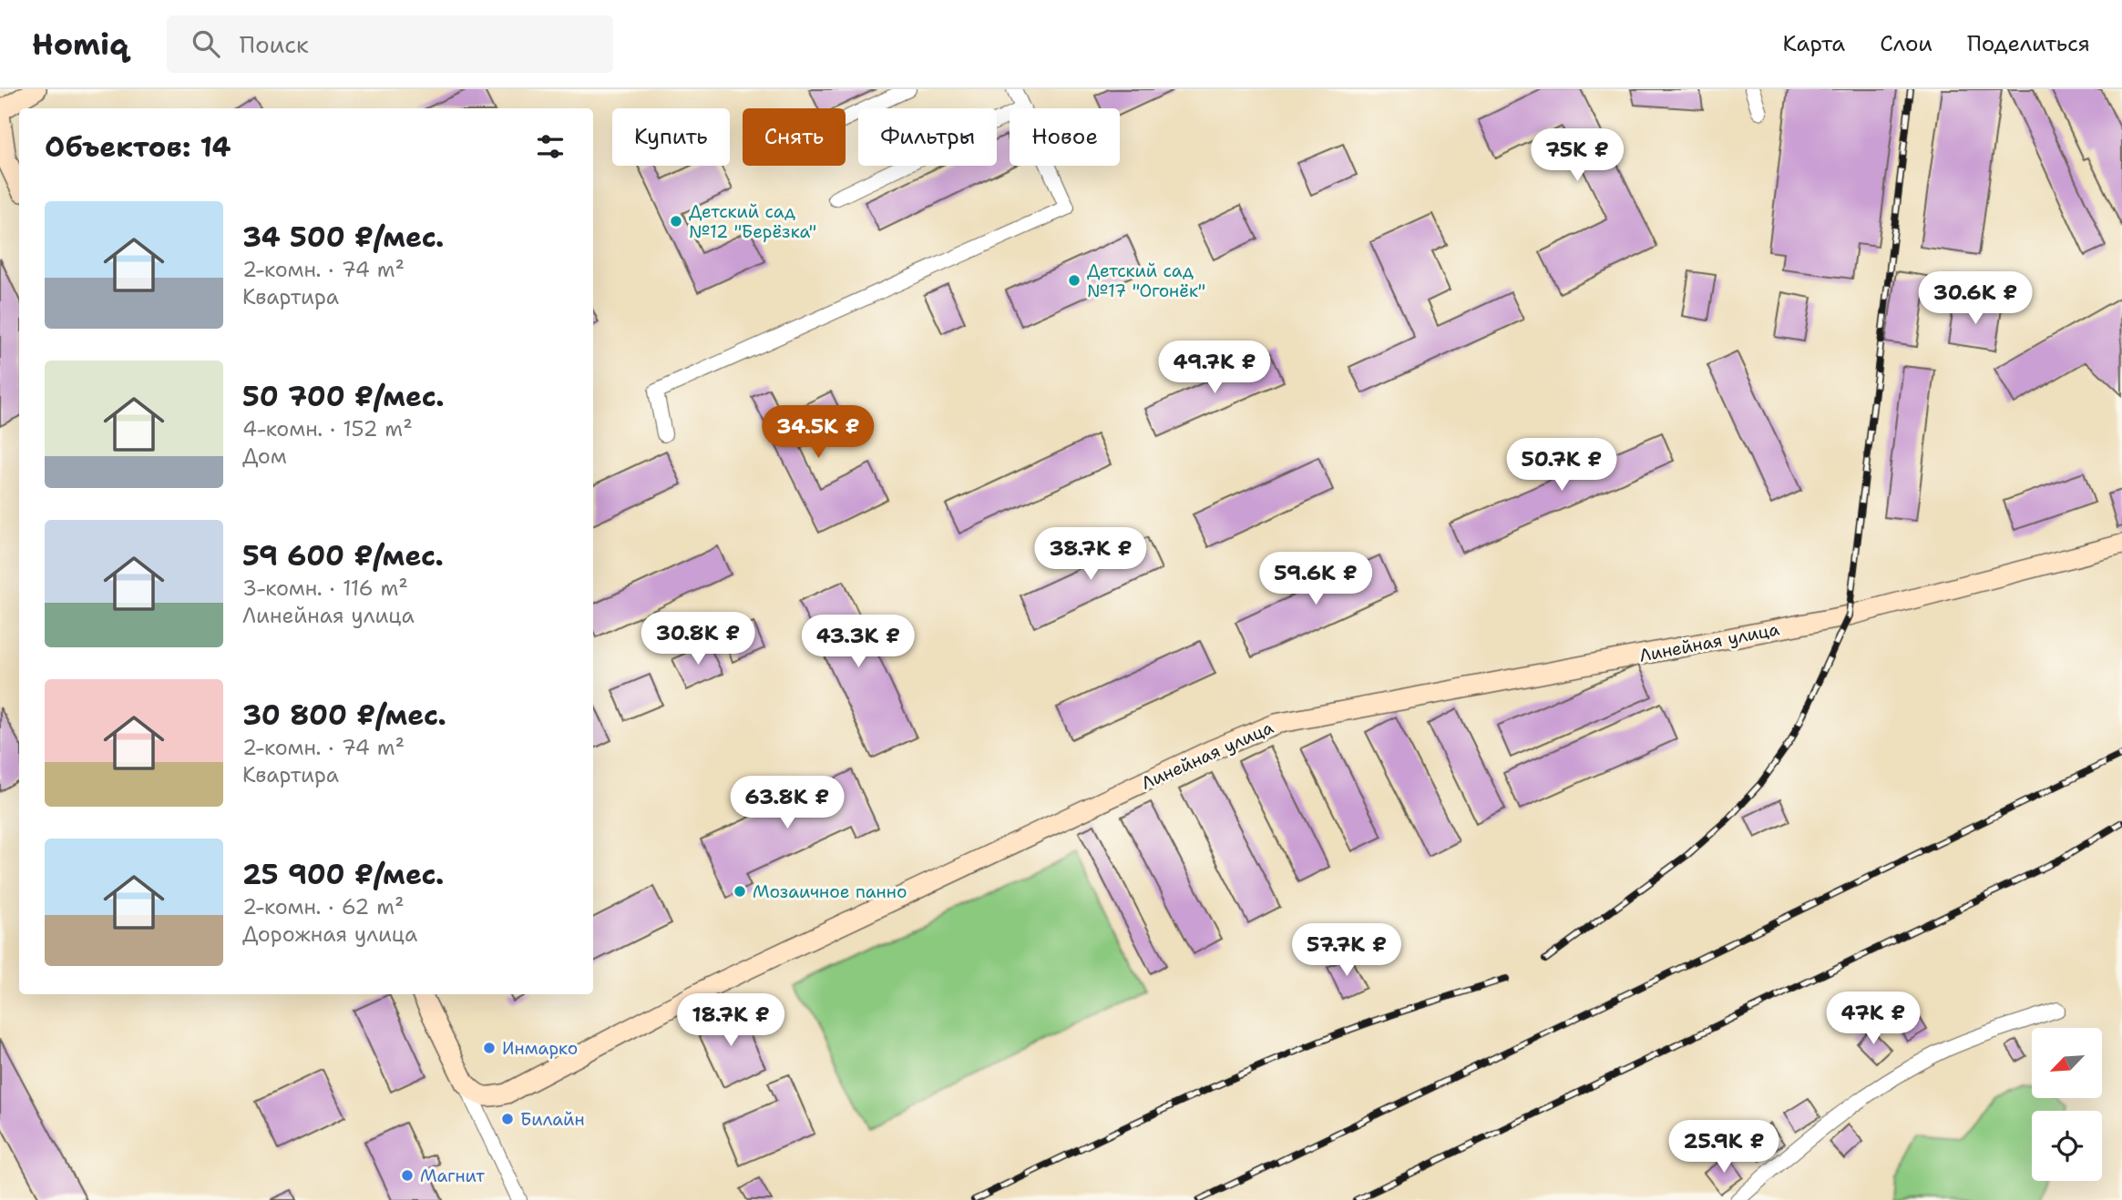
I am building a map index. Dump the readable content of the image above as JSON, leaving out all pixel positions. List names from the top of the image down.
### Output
{
  "streets": {
    "main road": ["Линейная улица"]
  },
  "places": [
    "Детский сад №12 \"Берёзка\"",
    "Детский сад №17 \"Огонёк\"",
    "Мозаичное панно",
    "Инмарко",
    "Билайн",
    "Магнит"
  ],
  "north": "bottom left",
  "page": {
    "header": "Homiq",
    "search": "Поиск",
    "nav": ["Карта", "Слои", "Поделиться"],
    "chip": [
      "Купить",
      "Снять",
      "Фильтры",
      "Новое"
    ],
    "heading": "Объектов: 14",
    "price": [
      "75K ₽",
      "30.6K ₽",
      "49.7K ₽",
      "34.5K ₽",
      "50.7K ₽",
      "38.7K ₽",
      "59.6K ₽",
      "30.8K ₽",
      "43.3K ₽",
      "63.8K ₽",
      "57.7K ₽",
      "47K ₽",
      "18.7K ₽",
      "25.9K ₽"
    ],
    "list": [
      {
        "name": "34 500 ₽/мес.",
        "note": "2-комн. · 74 m² · Квартира"
      },
      {
        "name": "50 700 ₽/мес.",
        "note": "4-комн. · 152 m² · Дом"
      },
      {
        "name": "59 600 ₽/мес.",
        "note": "3-комн. · 116 m² · Линейная улица"
      },
      {
        "name": "30 800 ₽/мес.",
        "note": "2-комн. · 74 m² · Квартира"
      },
      {
        "name": "25 900 ₽/мес.",
        "note": "2-комн. · 62 m² · Дорожная улица"
      }
    ]
  }
}
